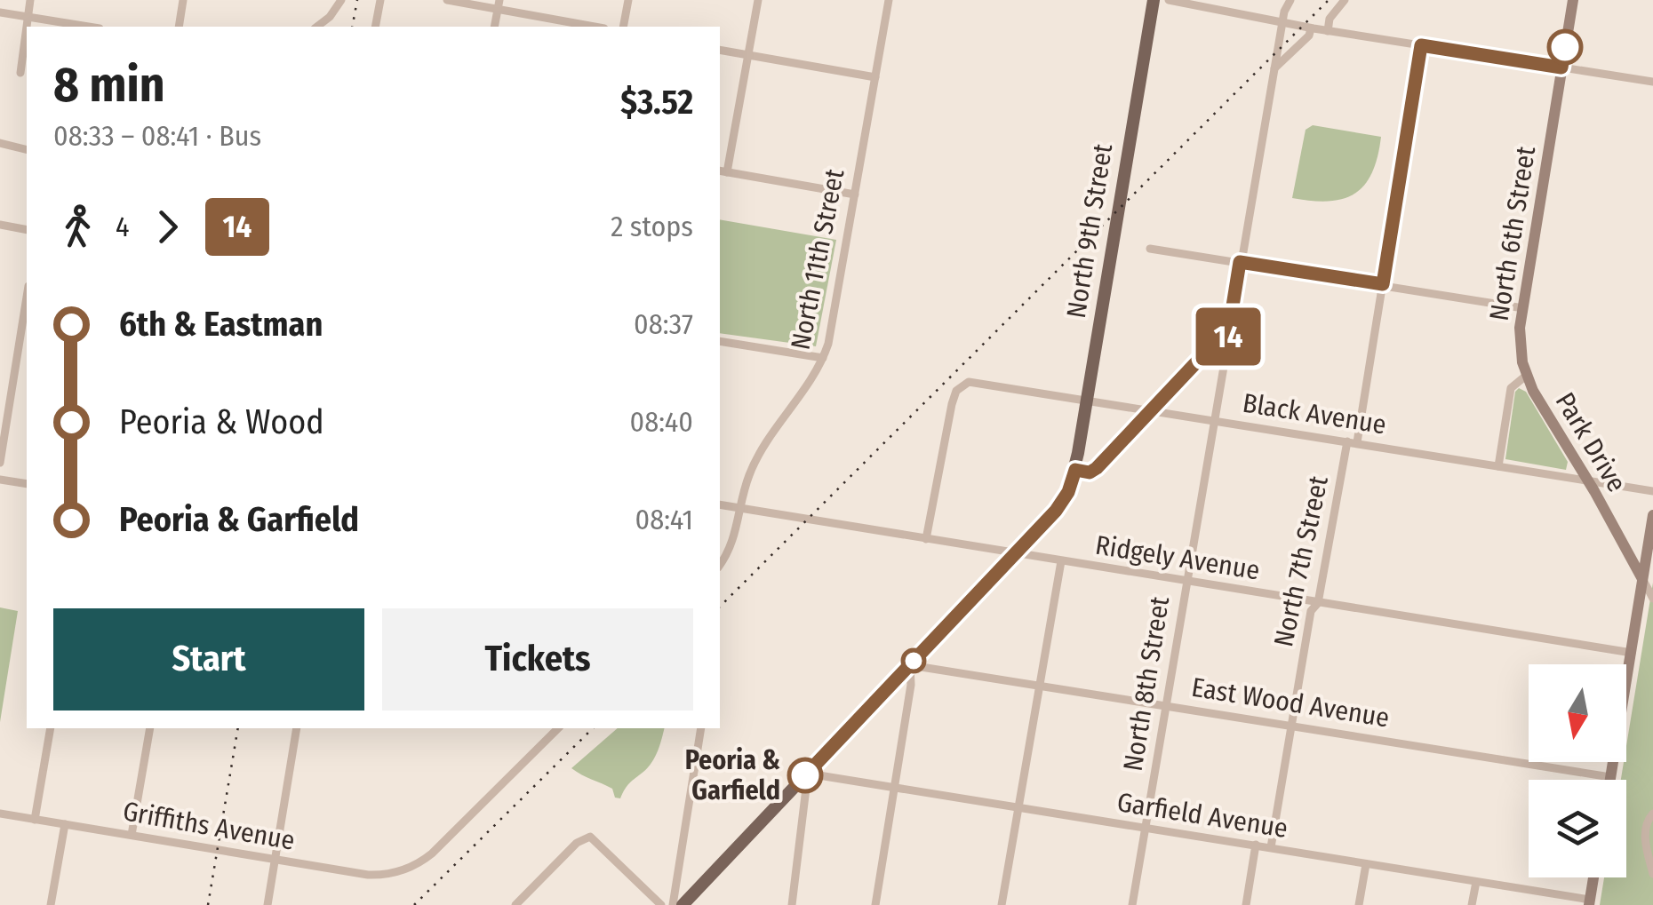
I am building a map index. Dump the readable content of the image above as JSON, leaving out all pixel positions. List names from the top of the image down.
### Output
{
  "streets": {
    "main road": ["North 9th Street", "North 6th Street", "Park Drive"],
    "street": [
      "North 11th Street",
      "Black Avenue",
      "Ridgely Avenue",
      "North 7th Street",
      "North 8th Street",
      "East Wood Avenue",
      "Garfield Avenue",
      "Griffiths Avenue"
    ]
  },
  "crossings": [
    ["North 9th Street", "Black Avenue"],
    ["North 9th Street", "Ridgely Avenue"],
    ["North 9th Street", "East Wood Avenue"],
    ["North 9th Street", "Garfield Avenue"],
    ["North 6th Street", "Park Drive"],
    ["North 11th Street", "Ridgely Avenue"],
    ["Black Avenue", "Park Drive"],
    ["Black Avenue", "Ridgely Avenue"],
    ["Black Avenue", "North 7th Street"],
    ["Black Avenue", "North 8th Street"],
    ["Ridgely Avenue", "North 7th Street"],
    ["Ridgely Avenue", "North 8th Street"],
    ["North 7th Street", "East Wood Avenue"],
    ["North 7th Street", "Garfield Avenue"],
    ["North 8th Street", "East Wood Avenue"],
    ["North 8th Street", "Garfield Avenue"]
  ],
  "places": ["Peoria & Garfield"],
  "lines": ["bus line 14"],
  "north": "bottom",
  "page": {
    "on_map": "14",
    "heading": ["8 min", "08:33 – 08:41 · Bus", "$3.52"],
    "legs": ["4", "14", "2 stops"],
    "list": [
      {
        "name": "6th & Eastman",
        "value": "08:37"
      },
      {
        "name": "Peoria & Wood",
        "value": "08:40"
      },
      {
        "name": "Peoria & Garfield",
        "value": "08:41"
      }
    ],
    "buttons": ["Start", "Tickets"]
  }
}
